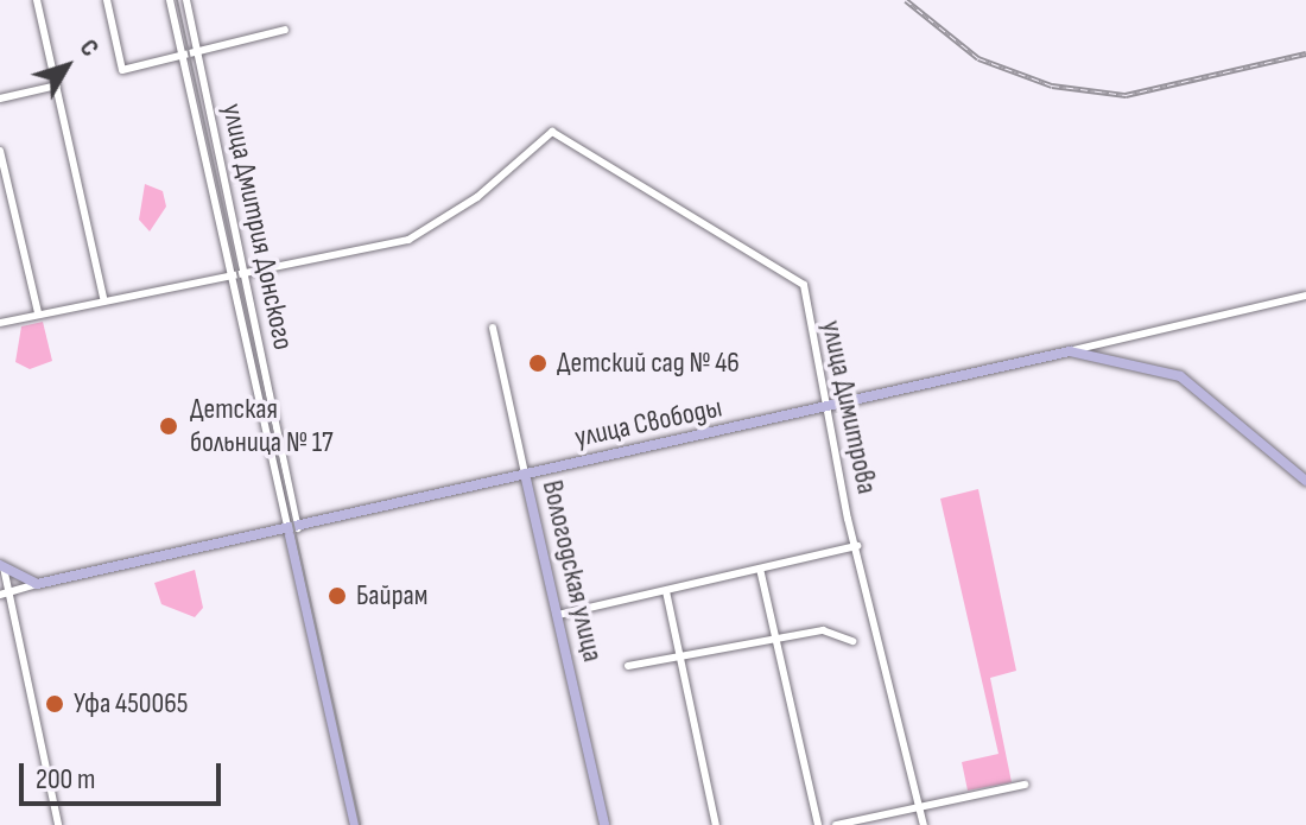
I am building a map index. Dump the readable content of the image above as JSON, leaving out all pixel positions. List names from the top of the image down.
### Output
{
  "streets": {
    "main road": ["улица Свободы", "Вологодская улица"],
    "street": ["улица Дмитрия Донского", "улица Димитрова"]
  },
  "crossings": [
    ["улица Дмитрия Донского", "улица Димитрова"],
    ["улица Дмитрия Донского", "улица Свободы"],
    ["улица Димитрова", "улица Свободы"],
    ["улица Свободы", "Вологодская улица"]
  ],
  "places": [
    "Детский сад № 46",
    "Детская больница № 17",
    "Байрам",
    "Уфа 450065"
  ],
  "scale_bar": "200 m",
  "north": "top right"
}
